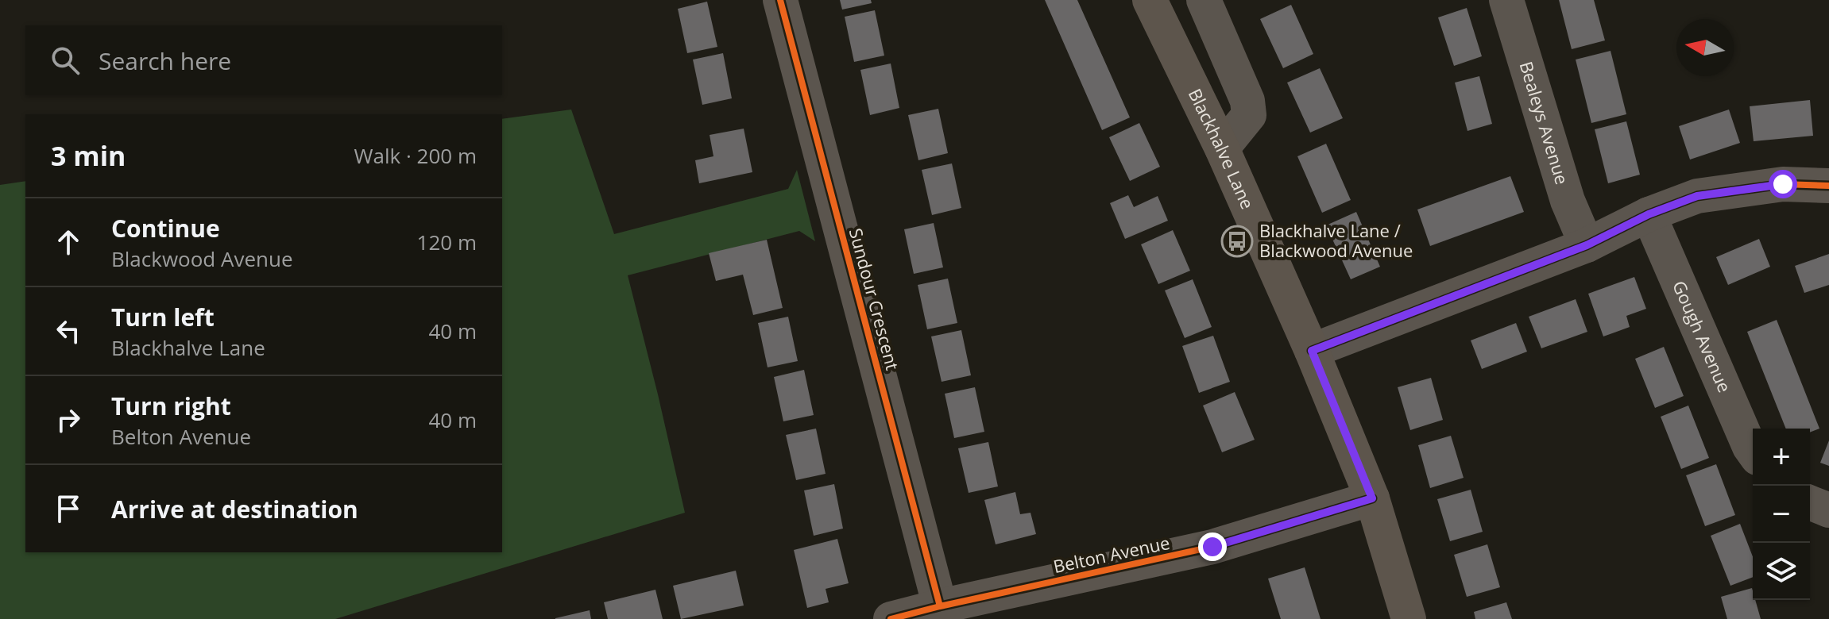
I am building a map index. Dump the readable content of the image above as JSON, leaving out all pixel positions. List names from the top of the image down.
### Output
{
  "streets": {
    "main road": ["Blackhalve Lane"],
    "street": [
      "Bealeys Avenue",
      "Sundour Crescent",
      "Gough Avenue",
      "Belton Avenue"
    ]
  },
  "crossings": [
    ["Blackhalve Lane", "Belton Avenue"],
    ["Sundour Crescent", "Belton Avenue"]
  ],
  "places": {
    "bus stop": ["Blackhalve Lane / Blackwood Avenue"]
  },
  "north": "left",
  "page": {
    "search": "Search here",
    "heading": ["3 min", "Walk · 200 m"],
    "list": [
      ["Continue", "Blackwood Avenue", "120 m"],
      ["Turn left", "Blackhalve Lane", "40 m"],
      ["Turn right", "Belton Avenue", "40 m"],
      "Arrive at destination"
    ],
    "map_buttons": ["+", "−"]
  }
}
